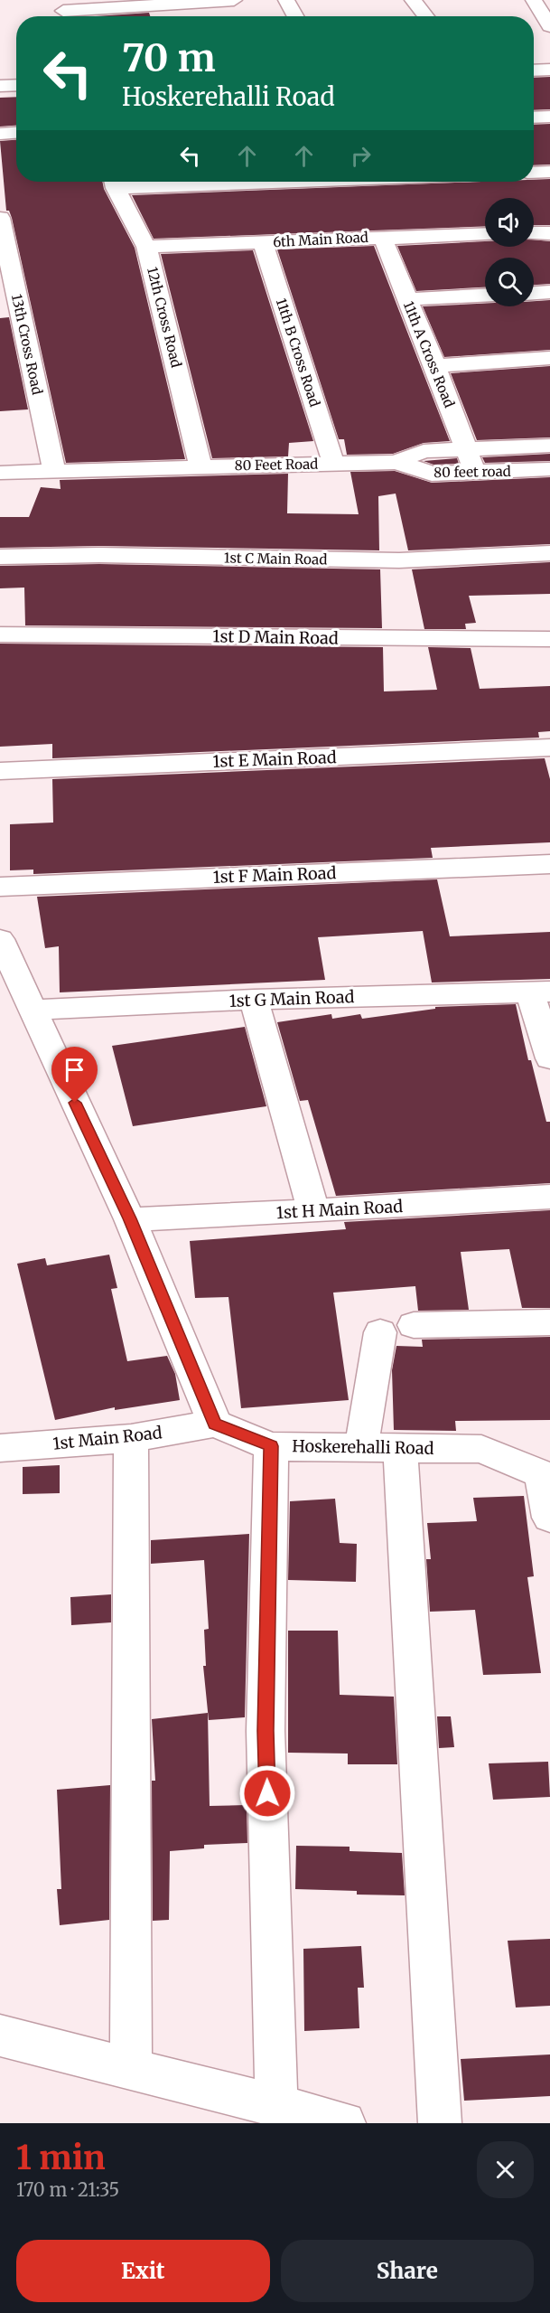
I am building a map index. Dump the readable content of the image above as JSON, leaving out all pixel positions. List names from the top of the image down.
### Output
{
  "streets": {
    "street": [
      "6th Main Road",
      "12th Cross Road",
      "13th Cross Road",
      "11th B Cross Road",
      "11th A Cross Road",
      "80 Feet Road",
      "80 feet road",
      "1st C Main Road",
      "1st D Main Road",
      "1st E Main Road",
      "1st F Main Road",
      "1st G Main Road",
      "1st H Main Road",
      "1st Main Road",
      "Hoskerehalli Road"
    ]
  },
  "crossings": [
    ["6th Main Road", "12th Cross Road"],
    ["6th Main Road", "11th B Cross Road"],
    ["6th Main Road", "11th A Cross Road"],
    ["12th Cross Road", "80 Feet Road"],
    ["13th Cross Road", "80 Feet Road"],
    ["11th B Cross Road", "80 Feet Road"],
    ["11th A Cross Road", "80 Feet Road"],
    ["11th A Cross Road", "80 feet road"],
    ["80 Feet Road", "80 feet road"],
    ["1st Main Road", "Hoskerehalli Road"]
  ],
  "page": {
    "turn": ["70 m", "Hoskerehalli Road"],
    "heading": ["1 min", "170 m · 21:35"],
    "buttons": ["Exit", "Share"]
  }
}
